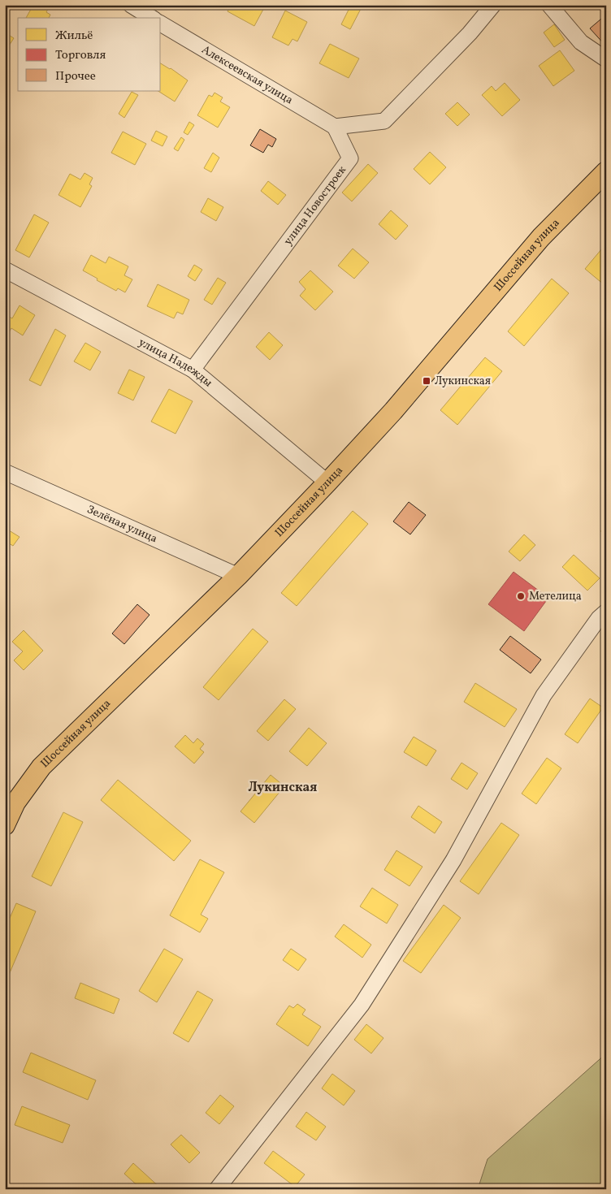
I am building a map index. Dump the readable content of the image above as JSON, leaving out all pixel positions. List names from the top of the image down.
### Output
{
  "streets": {
    "main road": ["Шоссейная улица"],
    "street": [
      "Алексеевская улица",
      "улица Новостроек",
      "улица Надежды",
      "Зелёная улица"
    ]
  },
  "crossings": [
    ["Алексеевская улица", "улица Новостроек"],
    ["улица Новостроек", "улица Надежды"],
    ["Шоссейная улица", "улица Надежды"],
    ["Шоссейная улица", "Зелёная улица"]
  ],
  "districts": ["Лукинская"],
  "places": {
    "transit": ["Лукинская"],
    "other": ["Метелица"]
  },
  "legend": ["Жильё", "Торговля", "Прочее"]
}
